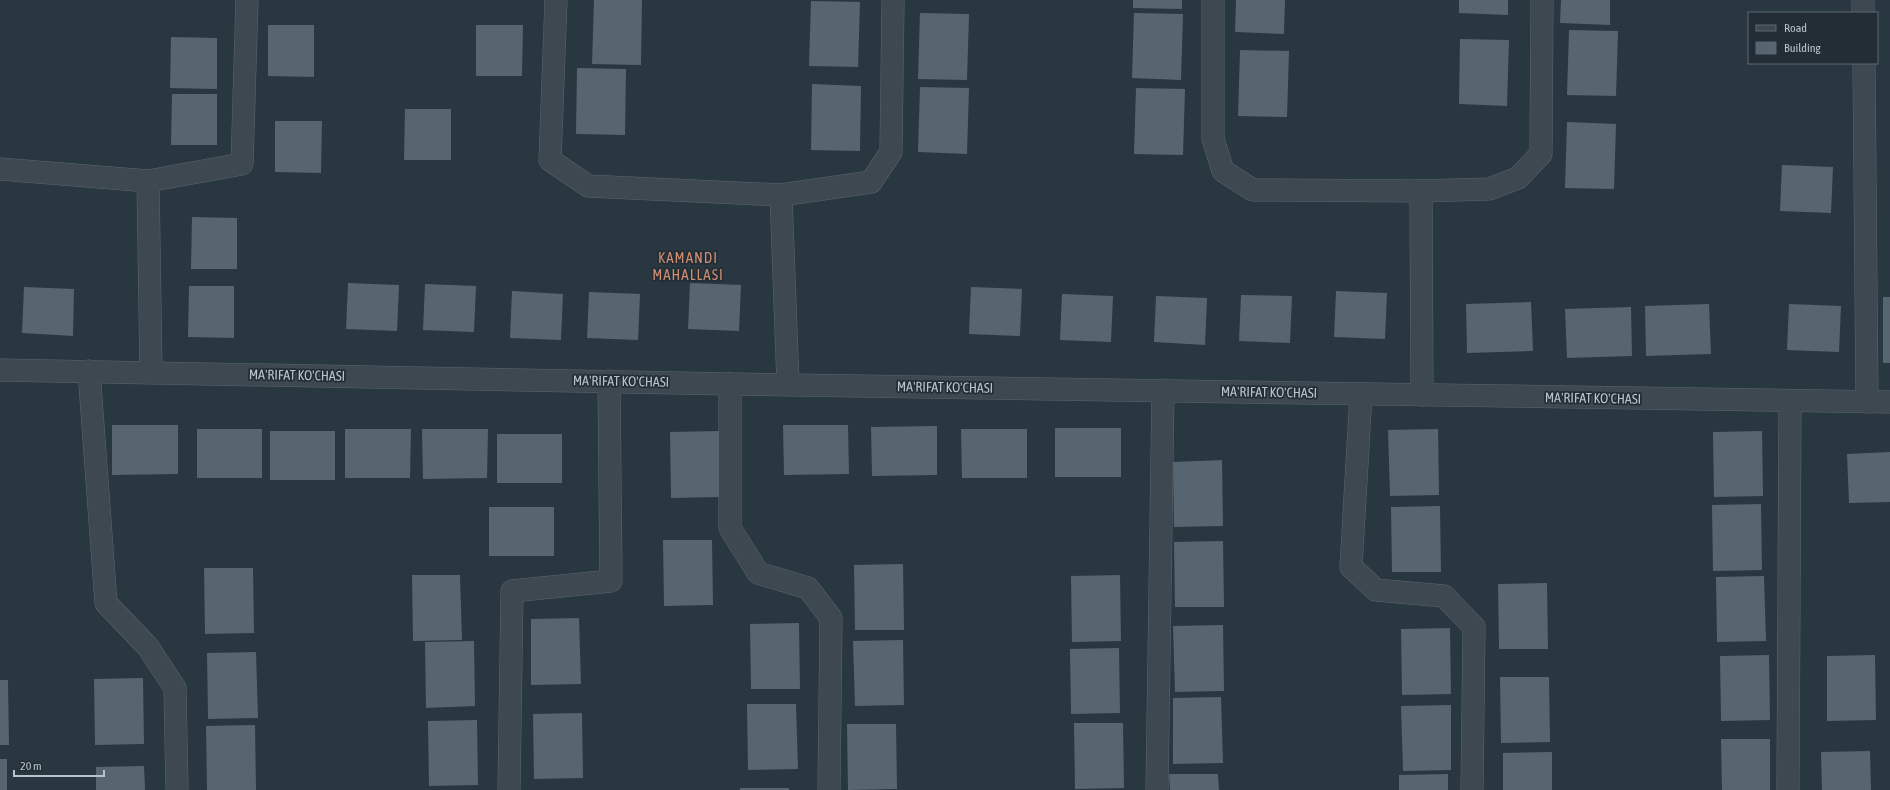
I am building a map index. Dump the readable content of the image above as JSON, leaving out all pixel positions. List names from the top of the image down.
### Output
{
  "streets": {
    "street": ["MA'RIFAT KO'CHASI"]
  },
  "districts": ["KAMANDI MAHALLASI"],
  "legend": ["Road", "Building"],
  "scale_bar": "20 m"
}
